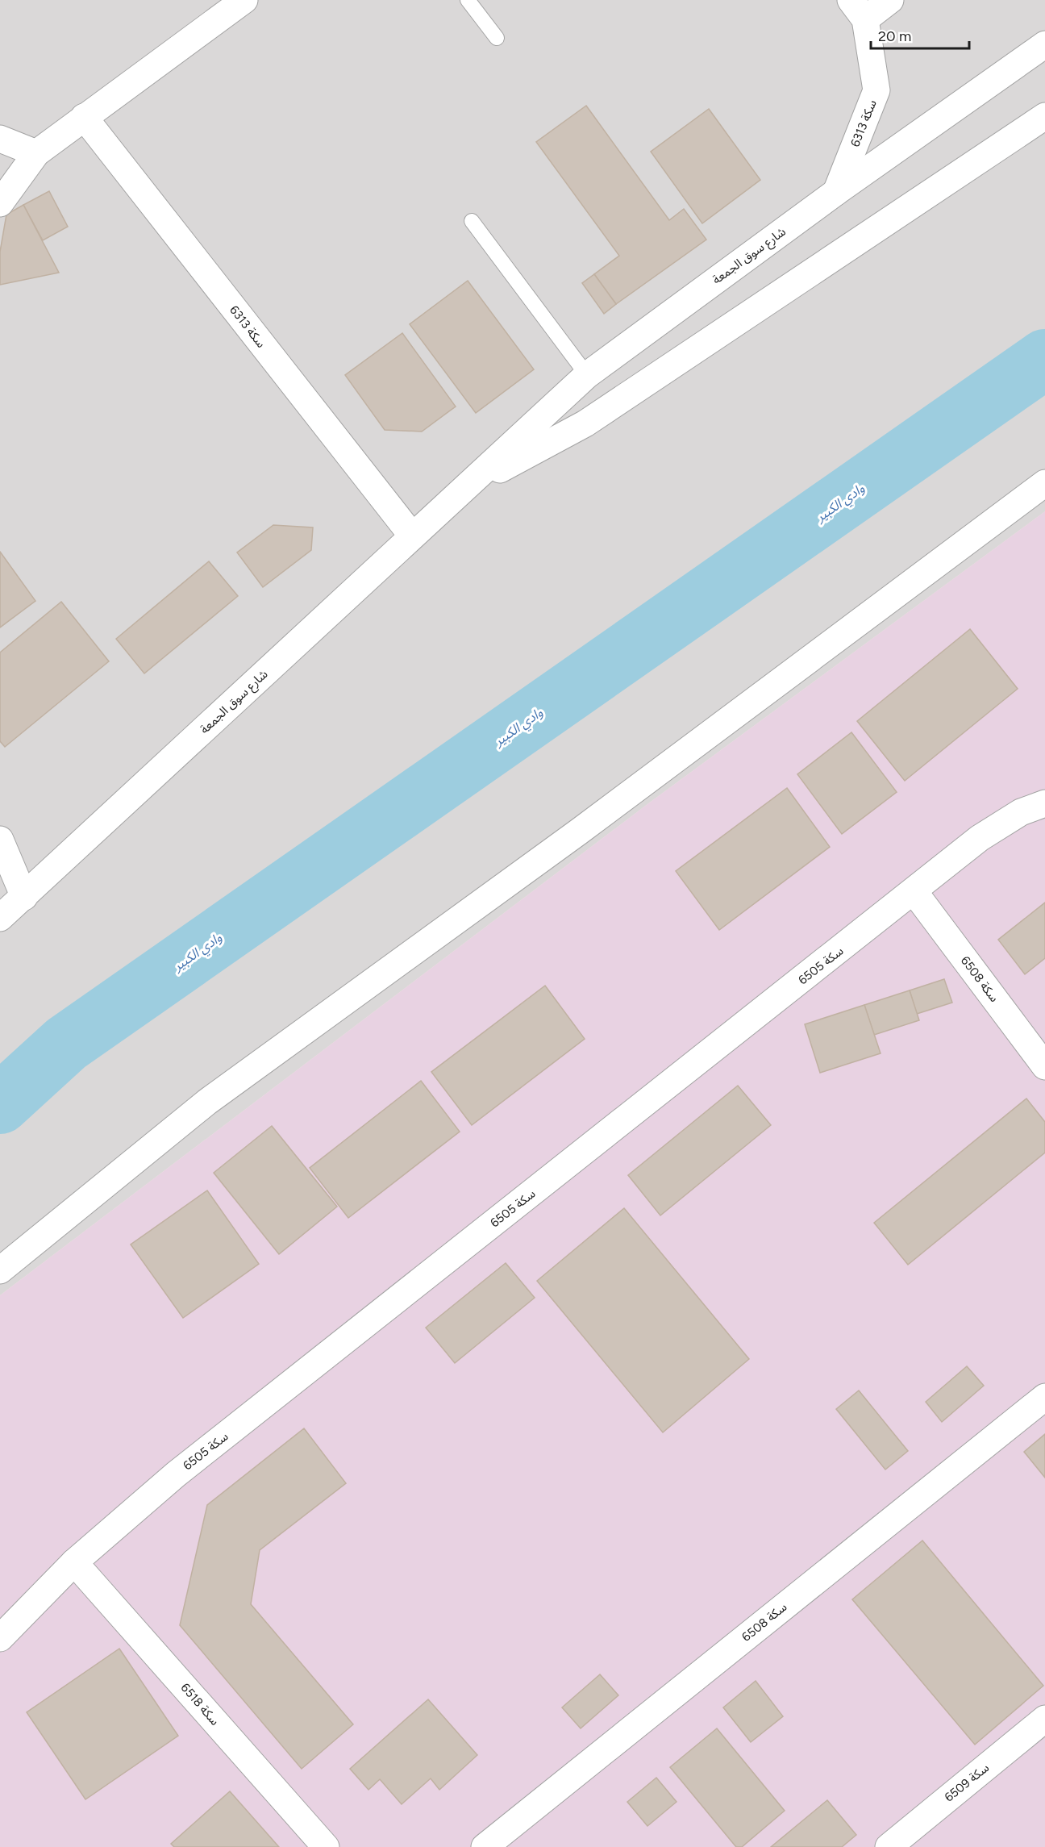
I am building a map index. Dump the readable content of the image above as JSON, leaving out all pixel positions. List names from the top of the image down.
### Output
{
  "streets": {
    "street": [
      "سكة 6313",
      "شارع سوق الجمعة",
      "سكة 6505",
      "سكة 6508",
      "سكة 6518",
      "سكة 6509"
    ]
  },
  "crossings": [
    ["سكة 6313", "شارع سوق الجمعة"],
    ["سكة 6505", "سكة 6508"],
    ["سكة 6505", "سكة 6518"]
  ],
  "water": ["وادي الكبير"],
  "scale_bar": "20 m"
}
